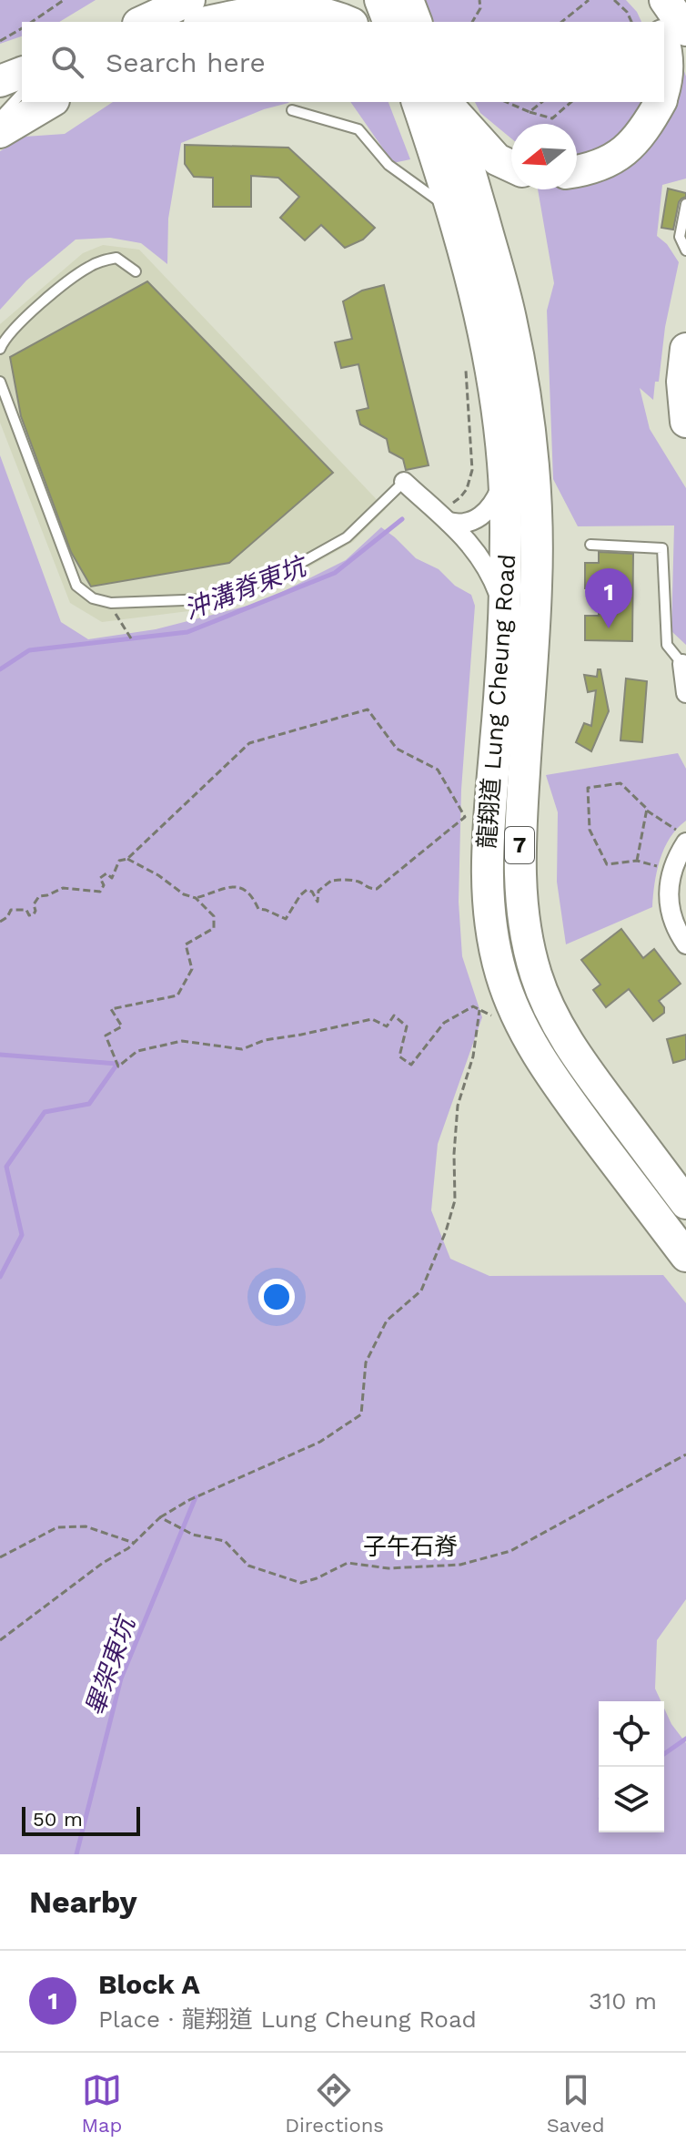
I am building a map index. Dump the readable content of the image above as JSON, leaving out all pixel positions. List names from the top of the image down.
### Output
{
  "streets": {
    "highway": ["龍翔道 Lung Cheung Road", "7"],
    "path": ["子午石脊"]
  },
  "water": ["沖溝脊東坑", "畢架東坑"],
  "scale_bar": "50 m",
  "north": "left",
  "page": {
    "search": "Search here",
    "pins": "1",
    "scale": "50 m",
    "heading": "Nearby",
    "list": [
      {
        "mark": "1",
        "name": "Block A",
        "note": "Place · 龍翔道 Lung Cheung Road",
        "value": "310 m"
      }
    ],
    "nav": ["Map", "Directions", "Saved"]
  }
}
